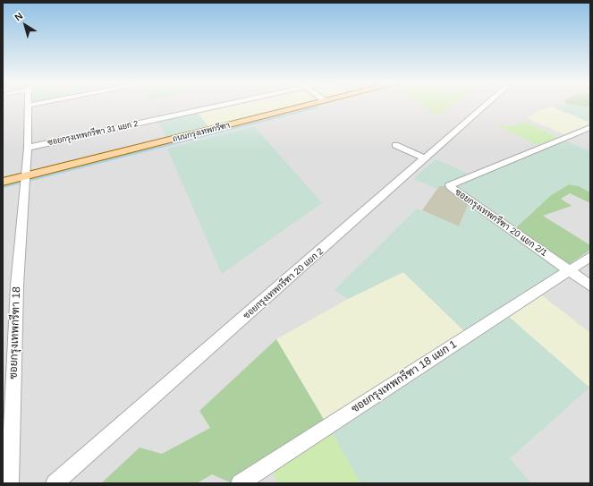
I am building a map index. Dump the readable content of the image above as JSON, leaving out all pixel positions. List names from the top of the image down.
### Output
{
  "streets": {
    "main road": ["ถนนกรุงเทพกรีฑา"],
    "street": [
      "ซอยกรุงเทพกรีฑา 31 แยก 2",
      "ซอยกรุงเทพกรีฑา 20 แยก 2/1",
      "ซอยกรุงเทพกรีฑา 20 แยก 2",
      "ซอยกรุงเทพกรีฑา 18",
      "ซอยกรุงเทพกรีฑา 18 แยก 1"
    ]
  },
  "crossings": [
    ["ถนนกรุงเทพกรีฑา", "ซอยกรุงเทพกรีฑา 18"],
    ["ซอยกรุงเทพกรีฑา 31 แยก 2", "ซอยกรุงเทพกรีฑา 18"],
    ["ซอยกรุงเทพกรีฑา 20 แยก 2/1", "ซอยกรุงเทพกรีฑา 18 แยก 1"]
  ],
  "north": "top left"
}
